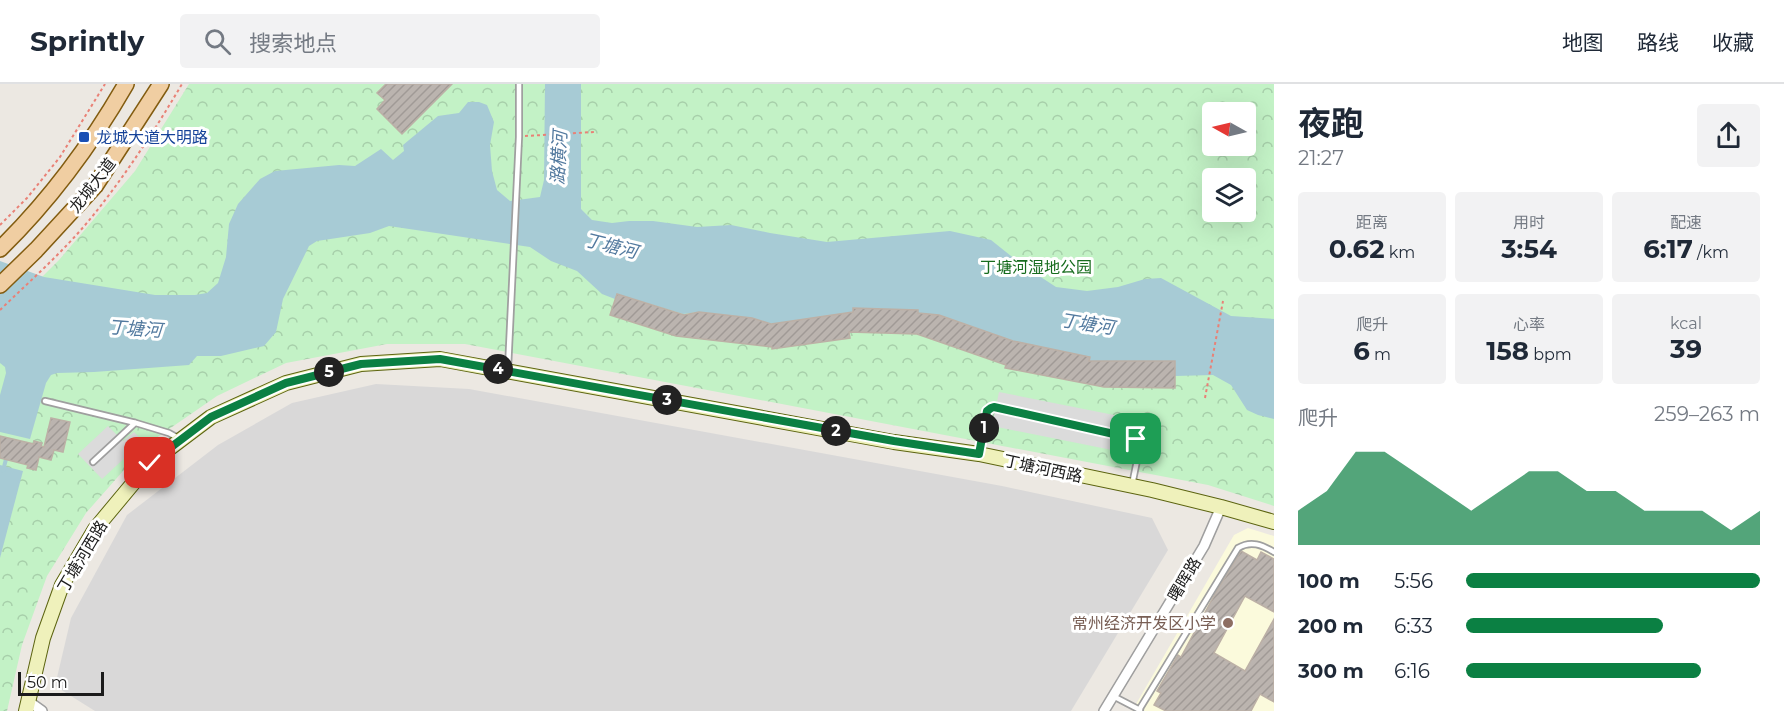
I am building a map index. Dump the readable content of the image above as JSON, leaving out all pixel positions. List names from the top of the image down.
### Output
{
  "streets": {
    "main road": ["龙城大道"],
    "street": ["丁塘河西路", "曙晖路"]
  },
  "crossings": [
    ["丁塘河西路", "曙晖路"]
  ],
  "water": ["潞横河", "丁塘河"],
  "parks": ["丁塘河湿地公园"],
  "places": {
    "transit": ["龙城大道大明路"],
    "other": ["常州经济开发区小学"]
  },
  "scale_bar": "50 m",
  "north": "left",
  "page": {
    "header": "Sprintly",
    "search": "搜索地点",
    "nav": ["地图", "路线", "收藏"],
    "heading": ["夜跑", "21:27"],
    "stats": [
      ["距离", "0.62 km"],
      ["用时", "3:54"],
      ["配速", "6:17 /km"],
      ["爬升", "6 m"],
      ["心率", "158 bpm"],
      ["kcal", "39"]
    ],
    "pins": [
      "4",
      "5",
      "3",
      "1",
      "2"
    ],
    "chart": ["爬升", "259–263 m"],
    "list": [
      {
        "name": "100 m",
        "note": "5:56"
      },
      {
        "name": "200 m",
        "note": "6:33"
      },
      {
        "name": "300 m",
        "note": "6:16"
      }
    ],
    "scale": "50 m"
  }
}
